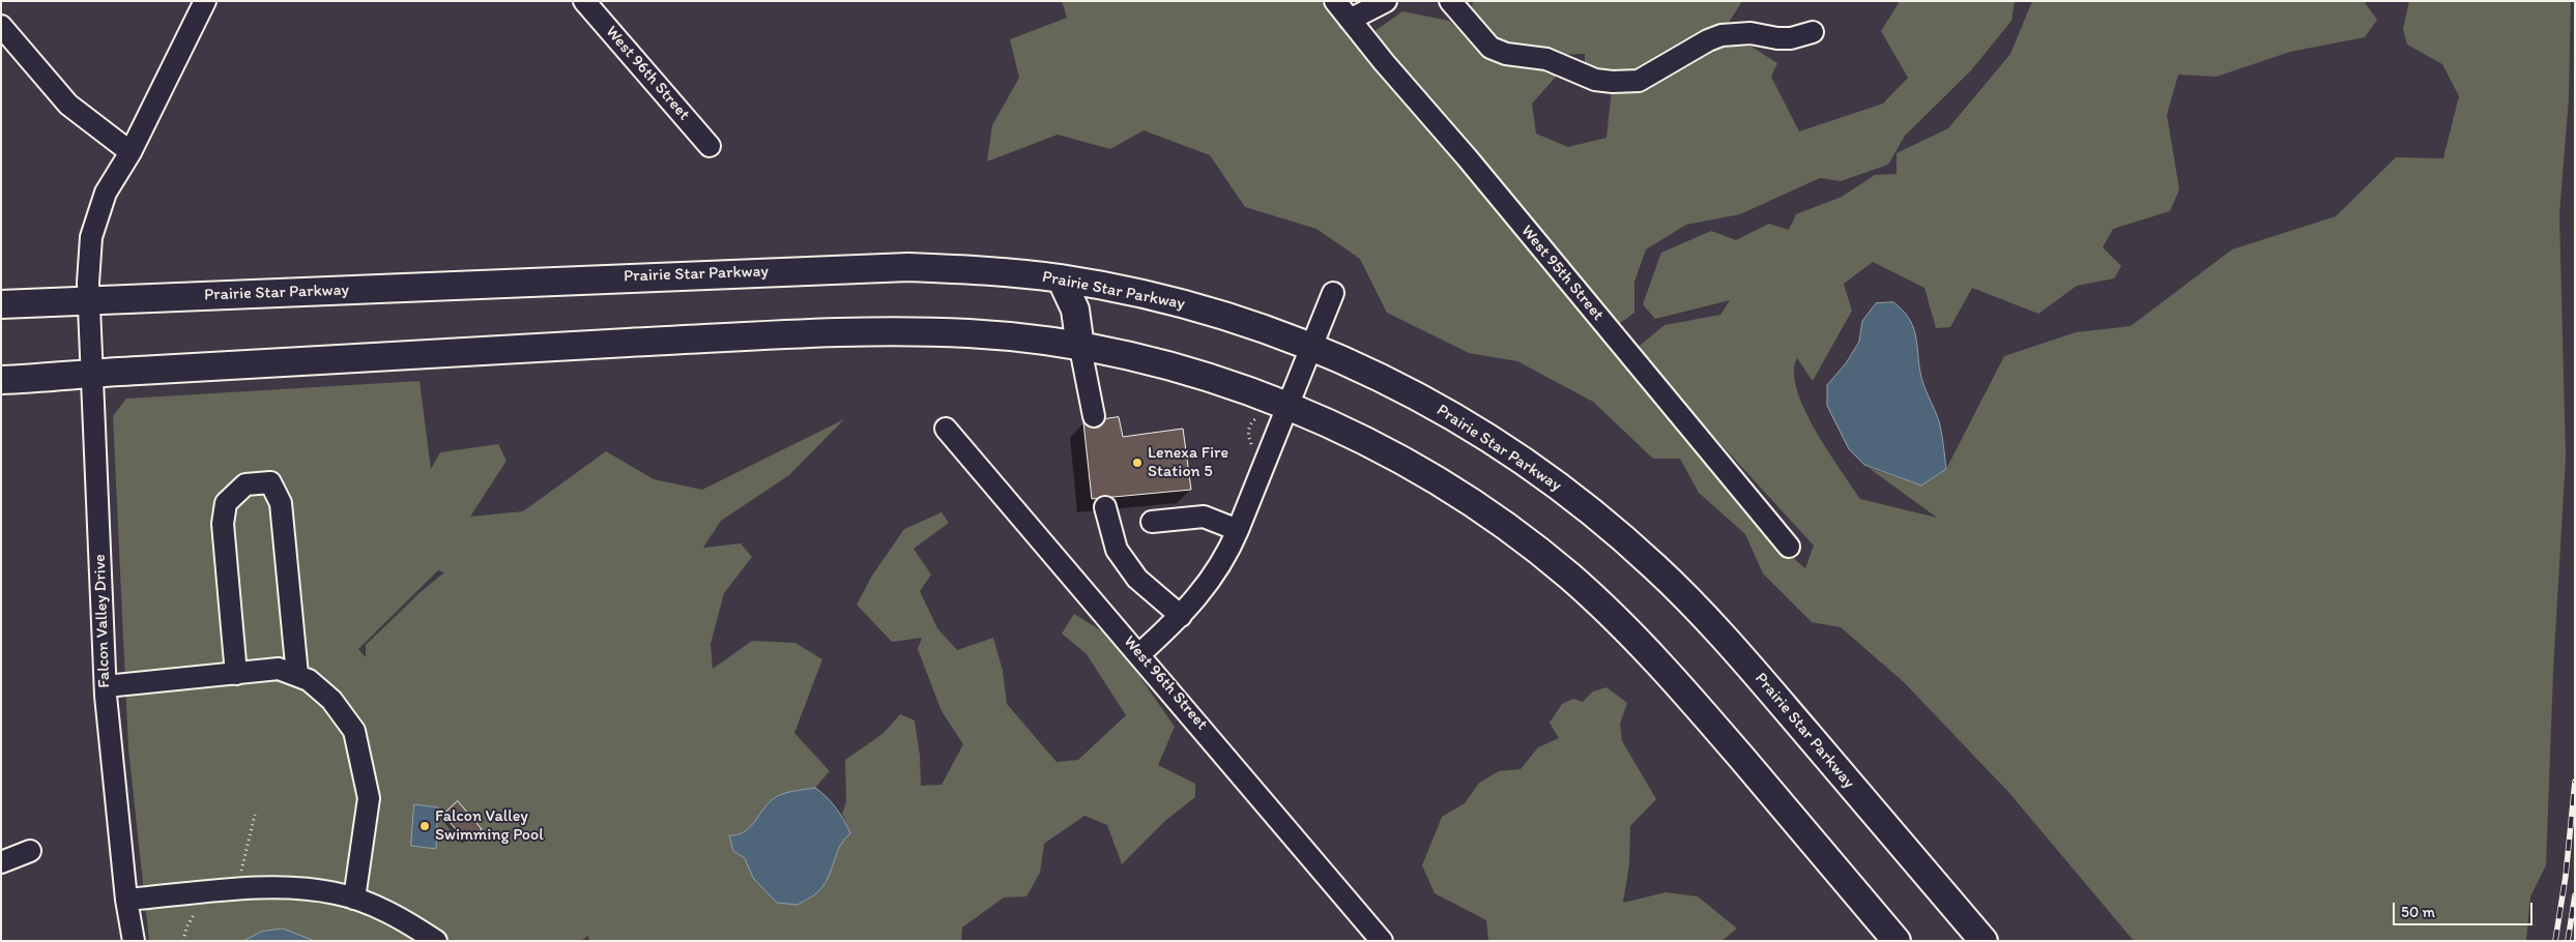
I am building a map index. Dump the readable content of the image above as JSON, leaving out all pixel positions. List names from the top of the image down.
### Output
{
  "streets": {
    "main road": ["Prairie Star Parkway"],
    "street": ["West 96th Street", "West 95th Street", "Falcon Valley Drive"]
  },
  "crossings": [
    ["Prairie Star Parkway", "Falcon Valley Drive"]
  ],
  "places": ["Lenexa Fire Station 5", "Falcon Valley Swimming Pool"],
  "scale_bar": "50 m"
}
